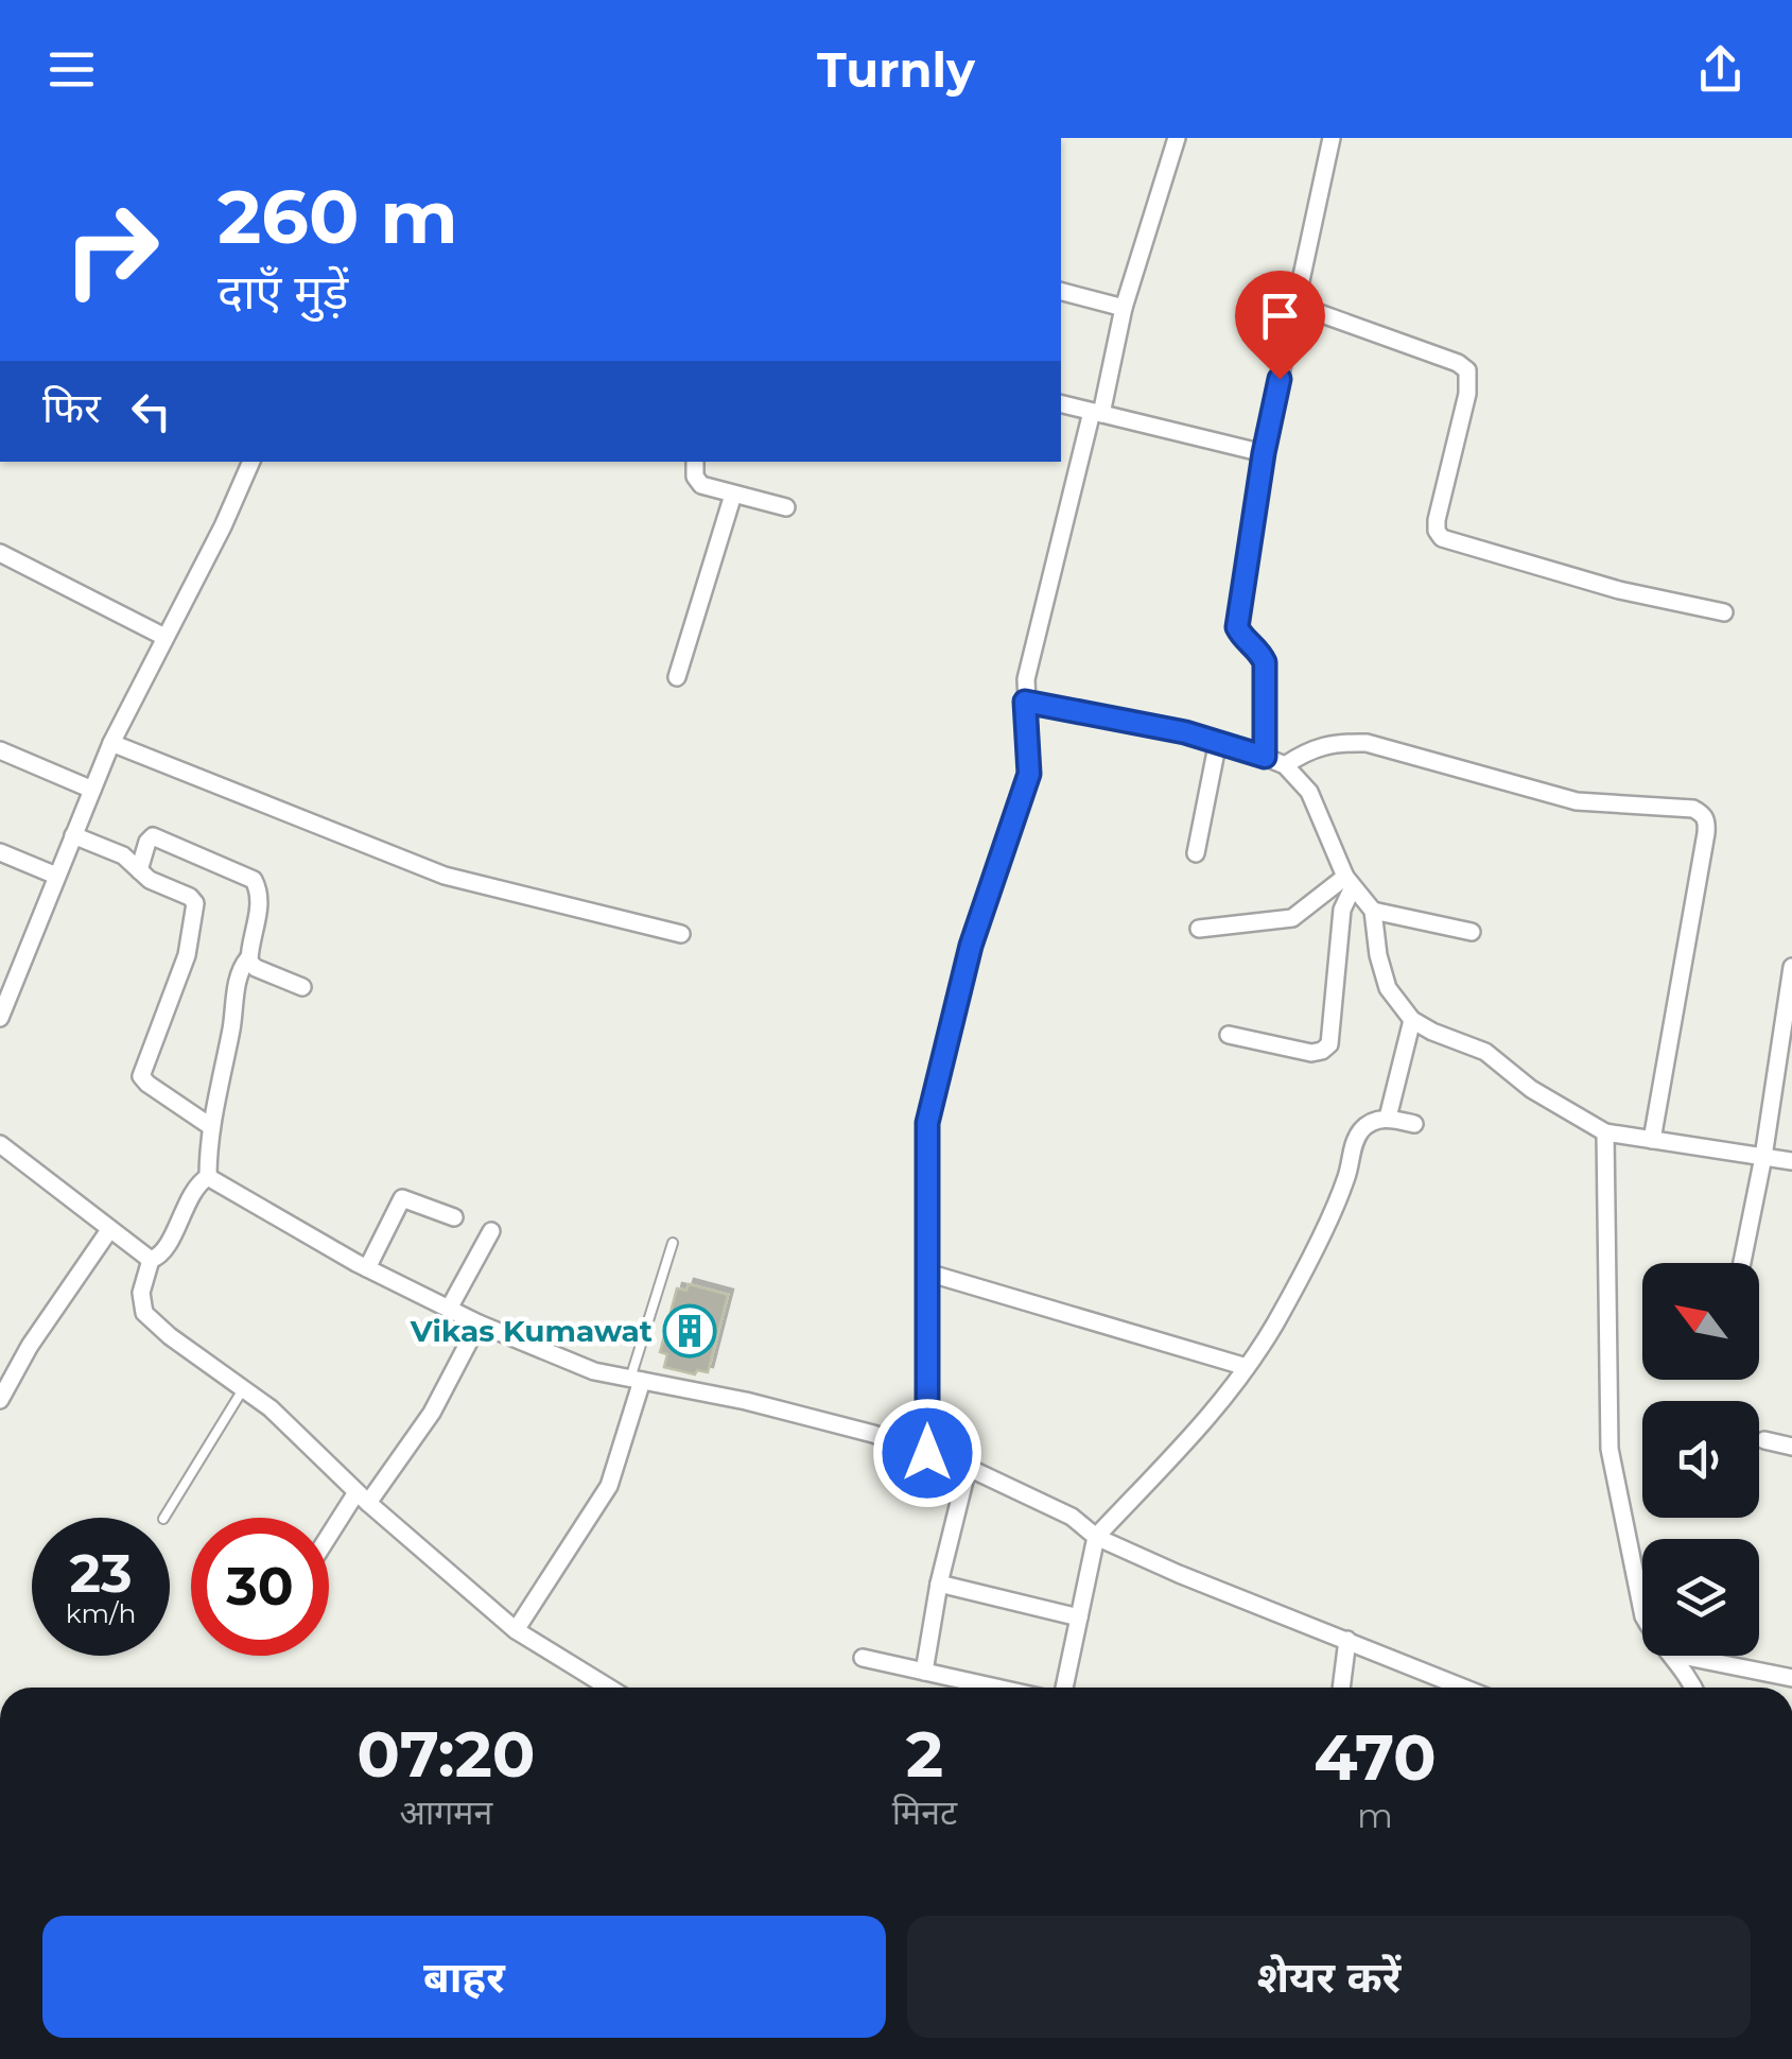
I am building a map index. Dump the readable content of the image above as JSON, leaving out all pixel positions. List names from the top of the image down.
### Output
{
  "places": {
    "building": ["Vikas Kumawat"]
  },
  "north": "top left",
  "page": {
    "header": "Turnly",
    "turn": ["260 m", "दाएँ मुड़ें"],
    "then": "फिर",
    "speed": "23 km/h",
    "limit": "30",
    "eta": [
      "07:20",
      "आगमन",
      "2",
      "मिनट",
      "470",
      "m"
    ],
    "buttons": ["बाहर", "शेयर करें"]
  }
}
